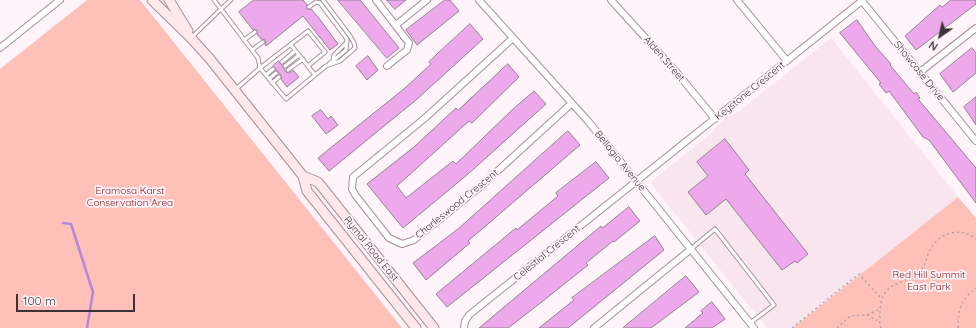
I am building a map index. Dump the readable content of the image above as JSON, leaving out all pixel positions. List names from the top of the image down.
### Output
{
  "streets": {
    "main road": ["Rymal Road East"],
    "street": [
      "Alden Street",
      "Showcase Drive",
      "Keystone Crescent",
      "Bellagio Avenue",
      "Charleswood Crescent",
      "Celestial Crescent"
    ]
  },
  "crossings": [
    ["Alden Street", "Keystone Crescent"],
    ["Showcase Drive", "Keystone Crescent"],
    ["Keystone Crescent", "Bellagio Avenue"],
    ["Keystone Crescent", "Celestial Crescent"],
    ["Bellagio Avenue", "Charleswood Crescent"],
    ["Bellagio Avenue", "Celestial Crescent"]
  ],
  "parks": ["Eramosa Karst Conservation Area", "Red Hill Summit East Park"],
  "scale_bar": "100 m",
  "north": "bottom left"
}
